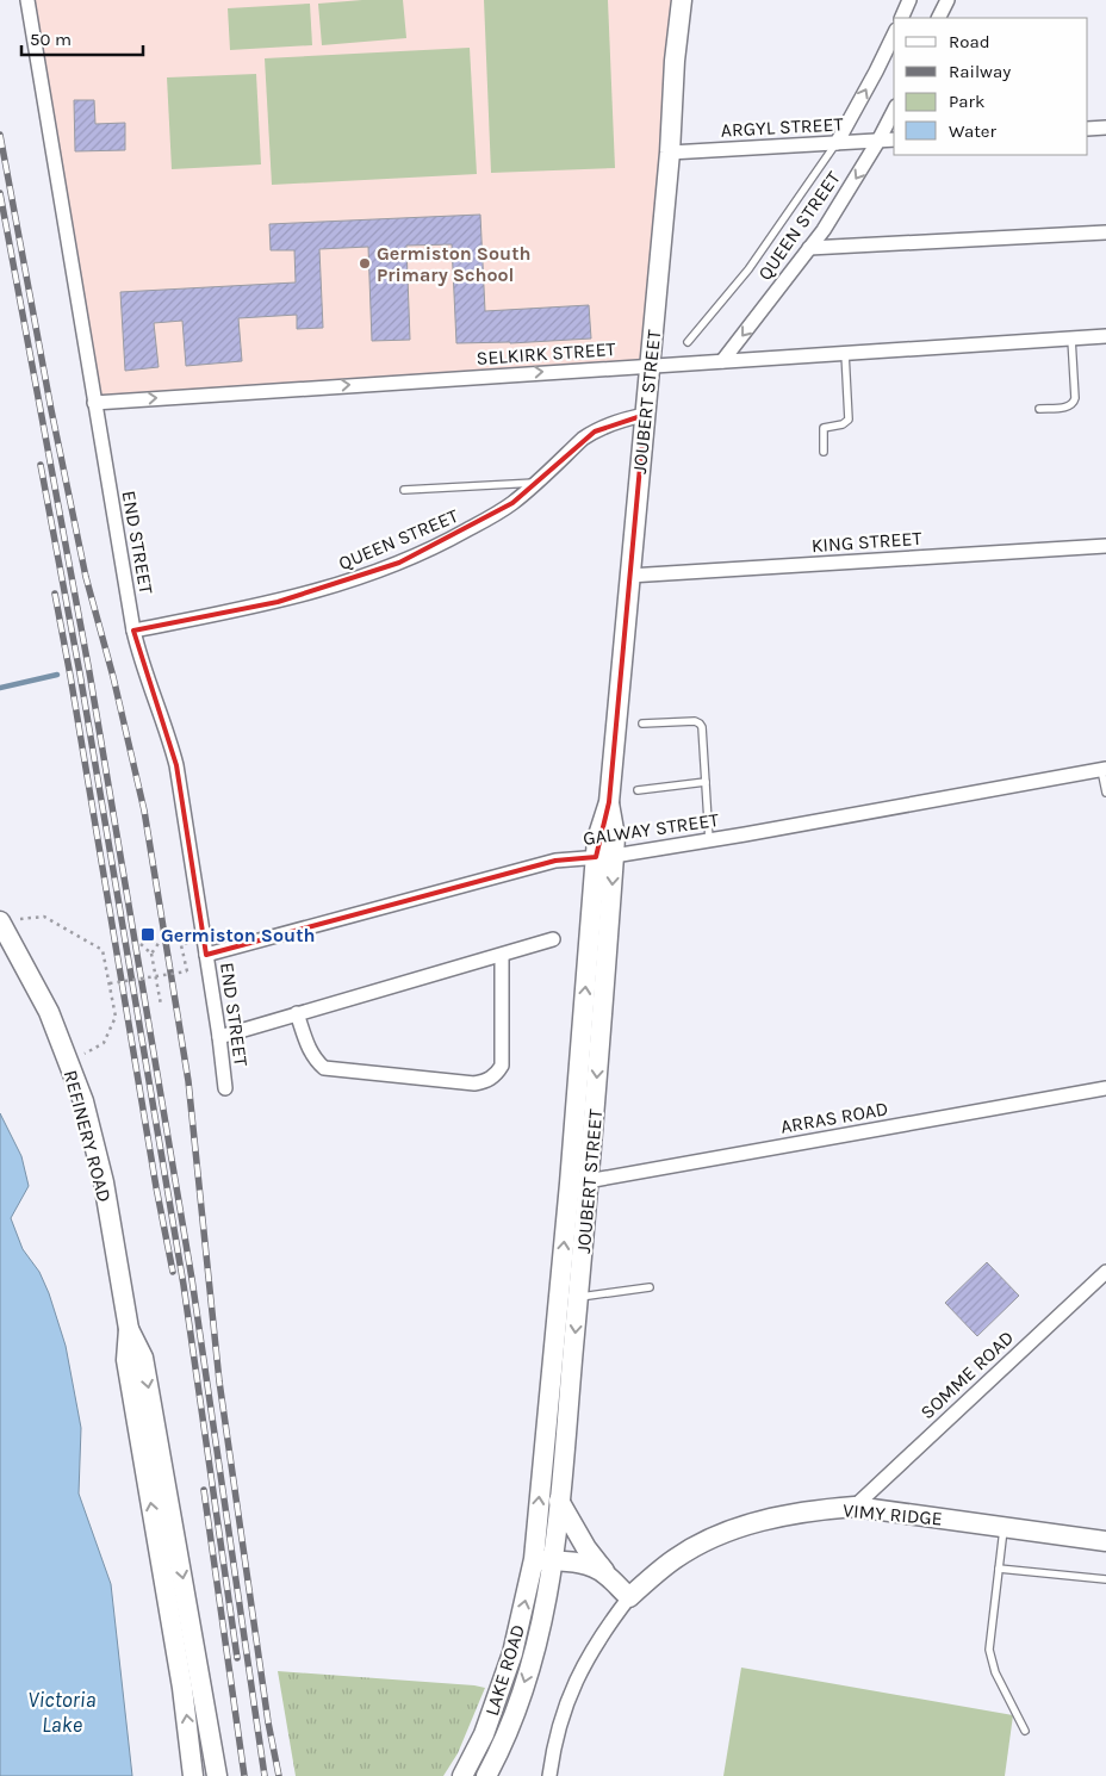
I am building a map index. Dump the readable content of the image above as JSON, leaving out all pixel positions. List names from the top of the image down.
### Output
{
  "streets": {
    "main road": [
      "JOUBERT STREET",
      "REFINERY ROAD",
      "VIMY RIDGE",
      "LAKE ROAD"
    ],
    "street": [
      "ARGYL STREET",
      "QUEEN STREET",
      "SELKIRK STREET",
      "KING STREET",
      "END STREET",
      "GALWAY STREET",
      "ARRAS ROAD",
      "SOMME ROAD"
    ]
  },
  "crossings": [
    ["ARGYL STREET", "QUEEN STREET"],
    ["ARGYL STREET", "JOUBERT STREET"],
    ["QUEEN STREET", "SELKIRK STREET"],
    ["QUEEN STREET", "JOUBERT STREET"],
    ["QUEEN STREET", "END STREET"],
    ["SELKIRK STREET", "JOUBERT STREET"],
    ["SELKIRK STREET", "END STREET"],
    ["JOUBERT STREET", "KING STREET"],
    ["JOUBERT STREET", "GALWAY STREET"],
    ["JOUBERT STREET", "ARRAS ROAD"],
    ["JOUBERT STREET", "LAKE ROAD"],
    ["END STREET", "GALWAY STREET"],
    ["SOMME ROAD", "VIMY RIDGE"]
  ],
  "one_way": ["SELKIRK STREET"],
  "water": ["Victoria Lake"],
  "places": {
    "other": ["Germiston South Primary School"],
    "transit": ["Germiston South"]
  },
  "legend": [
    "Road",
    "Railway",
    "Park",
    "Water"
  ],
  "scale_bar": "50 m"
}
